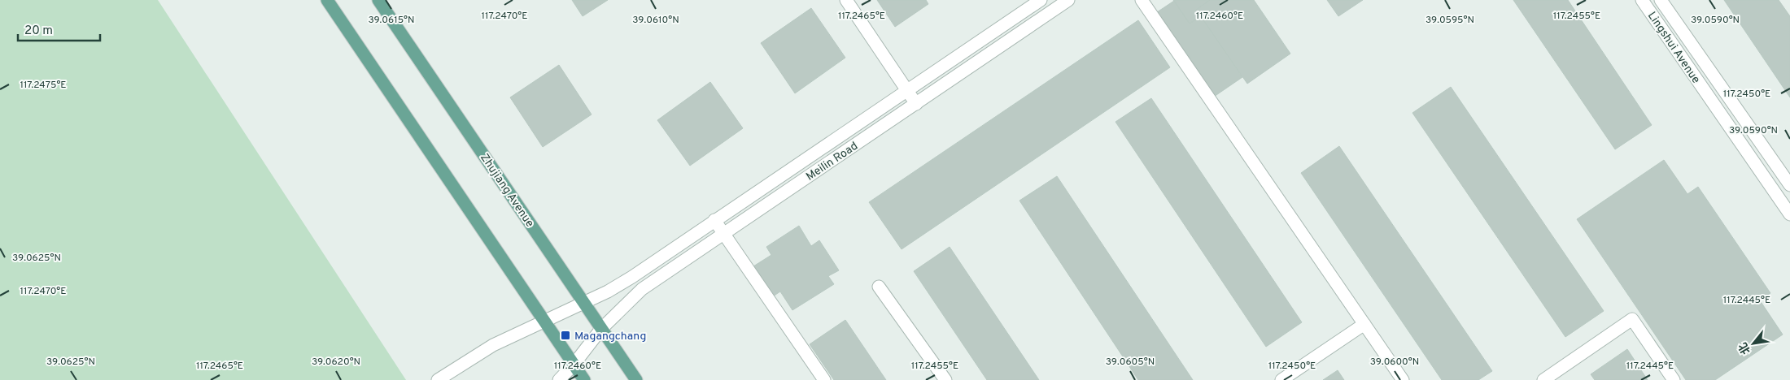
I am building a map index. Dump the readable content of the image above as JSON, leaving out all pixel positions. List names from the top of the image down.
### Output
{
  "streets": {
    "main road": ["Zhujiang Avenue"],
    "street": ["Lingshui Avenue", "Meilin Road"]
  },
  "crossings": [
    ["Meilin Road", "Zhujiang Avenue"]
  ],
  "places": {
    "transit": ["Magangchang"]
  },
  "scale_bar": "20 m",
  "north": "bottom left",
  "coordinates": [
    "117.2470°E",
    "117.2460°E",
    "117.2465°E",
    "117.2455°E",
    "39.0615°N",
    "39.0610°N",
    "39.0595°N",
    "39.0590°N",
    "117.2475°E",
    "117.2450°E",
    "39.0625°N",
    "117.2445°E",
    "39.0620°N",
    "39.0605°N",
    "39.0600°N"
  ]
}
